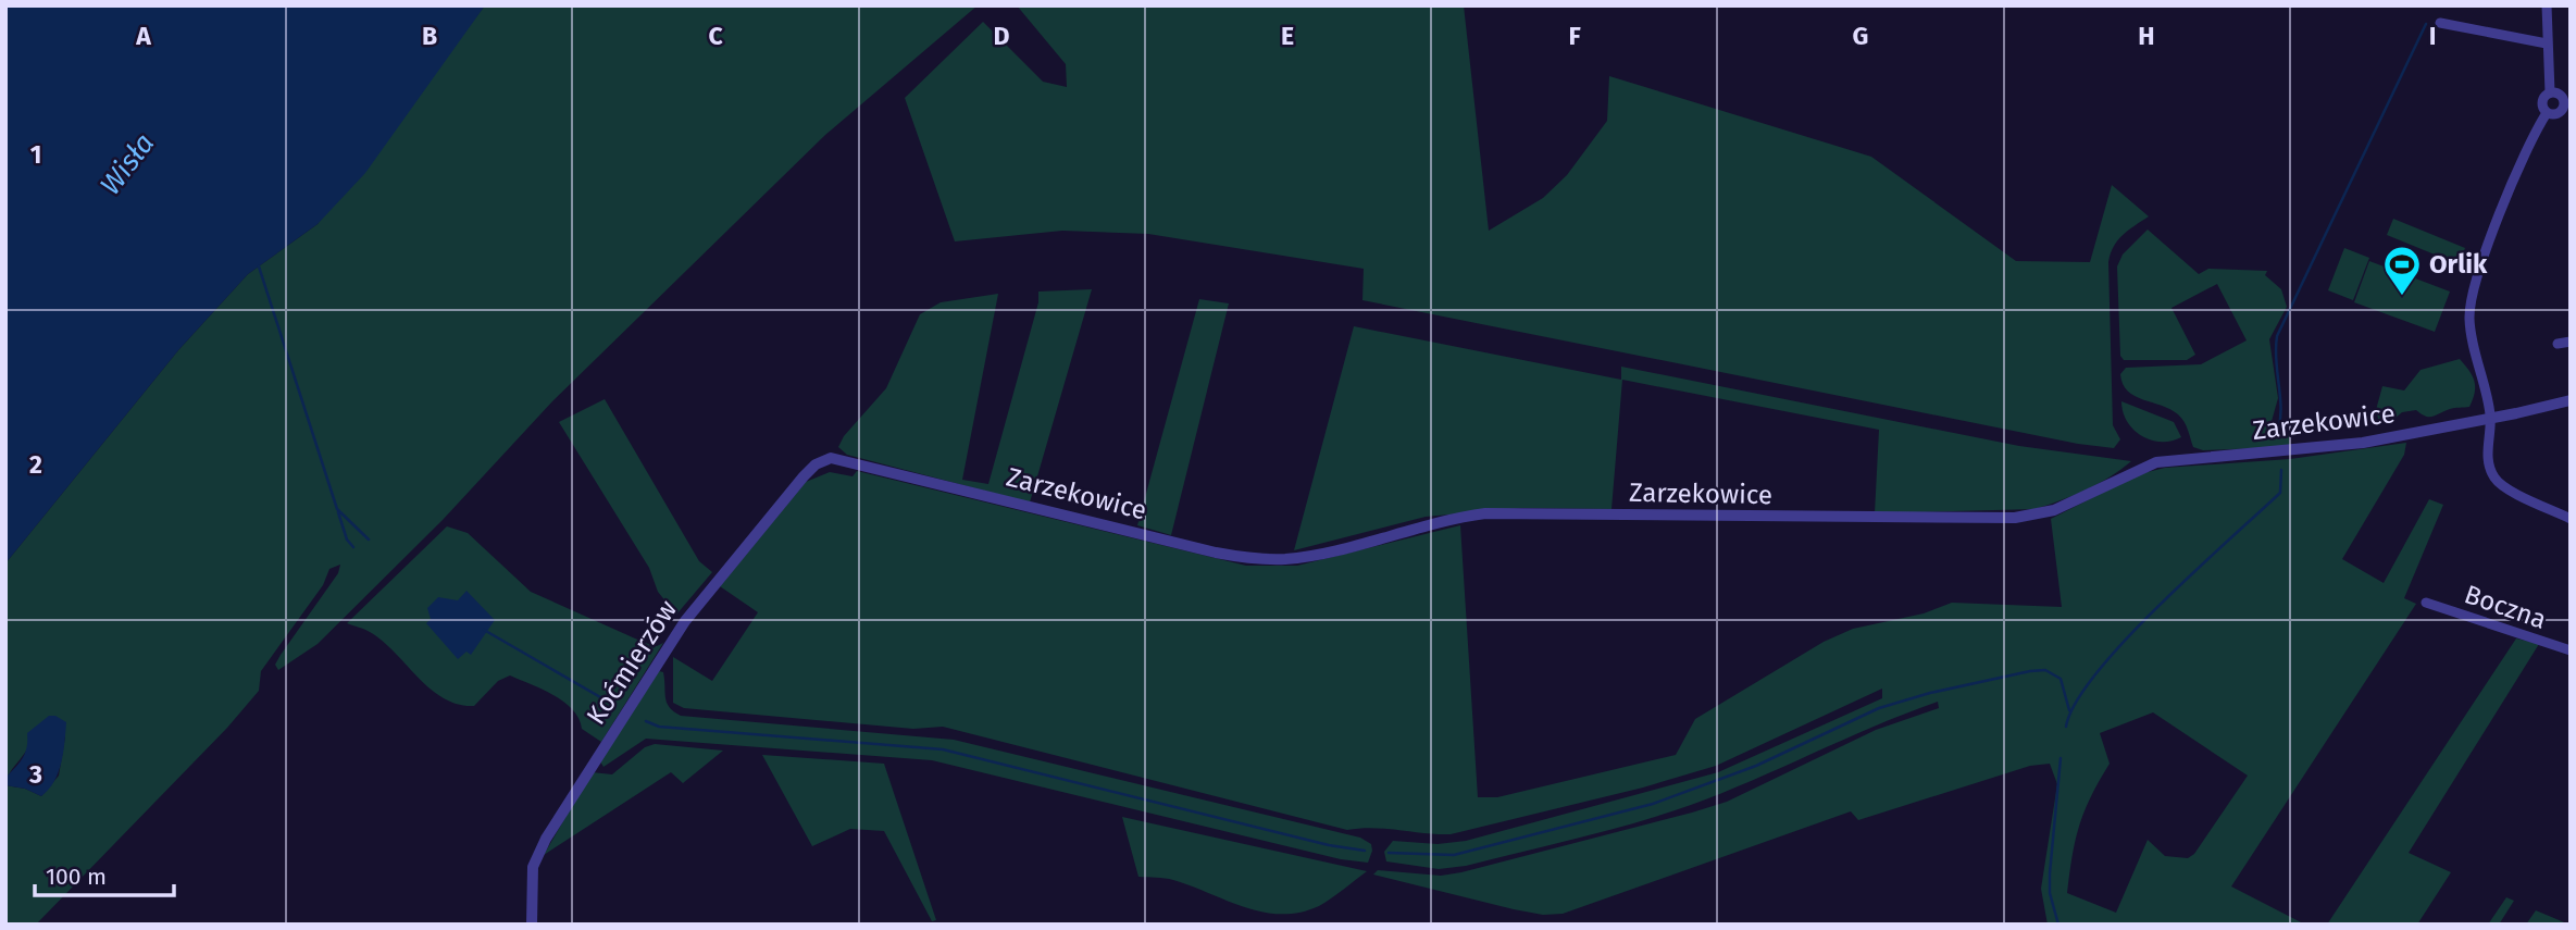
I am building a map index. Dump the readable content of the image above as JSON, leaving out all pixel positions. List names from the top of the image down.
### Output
{
  "streets": {
    "street": ["Zarzekowice", "Boczna", "Koćmierzów"]
  },
  "crossings": [
    ["Zarzekowice", "Koćmierzów"]
  ],
  "water": ["Wisła"],
  "places": {
    "sports": ["Orlik"]
  },
  "scale_bar": "100 m",
  "grid": {
    "columns": [
      "A",
      "B",
      "C",
      "D",
      "E",
      "F",
      "G",
      "H",
      "I"
    ],
    "rows": ["1", "2", "3"]
  }
}
